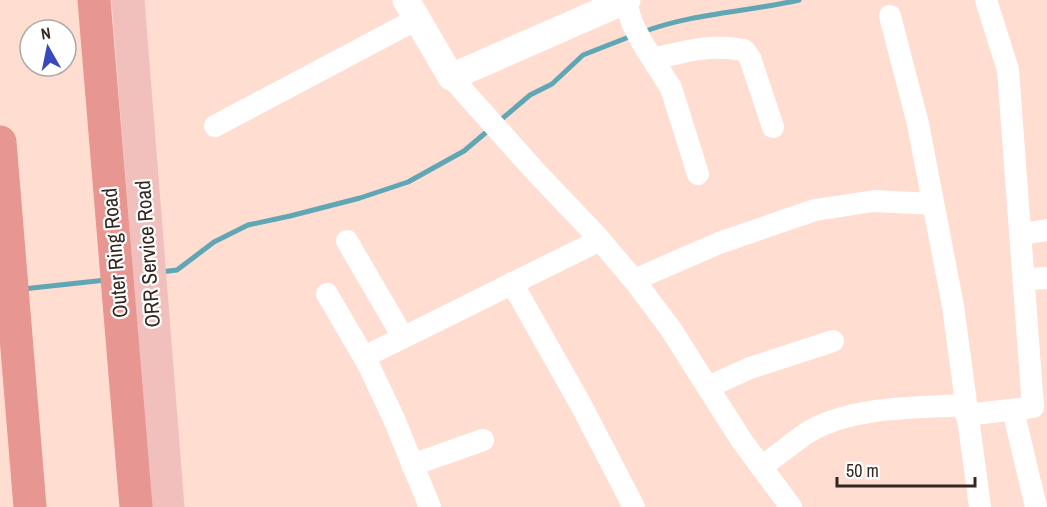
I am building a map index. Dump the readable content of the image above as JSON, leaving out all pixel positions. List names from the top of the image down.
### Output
{
  "streets": {
    "highway": ["Outer Ring Road"],
    "main road": ["ORR Service Road"]
  },
  "scale_bar": "50 m",
  "north": "top"
}
